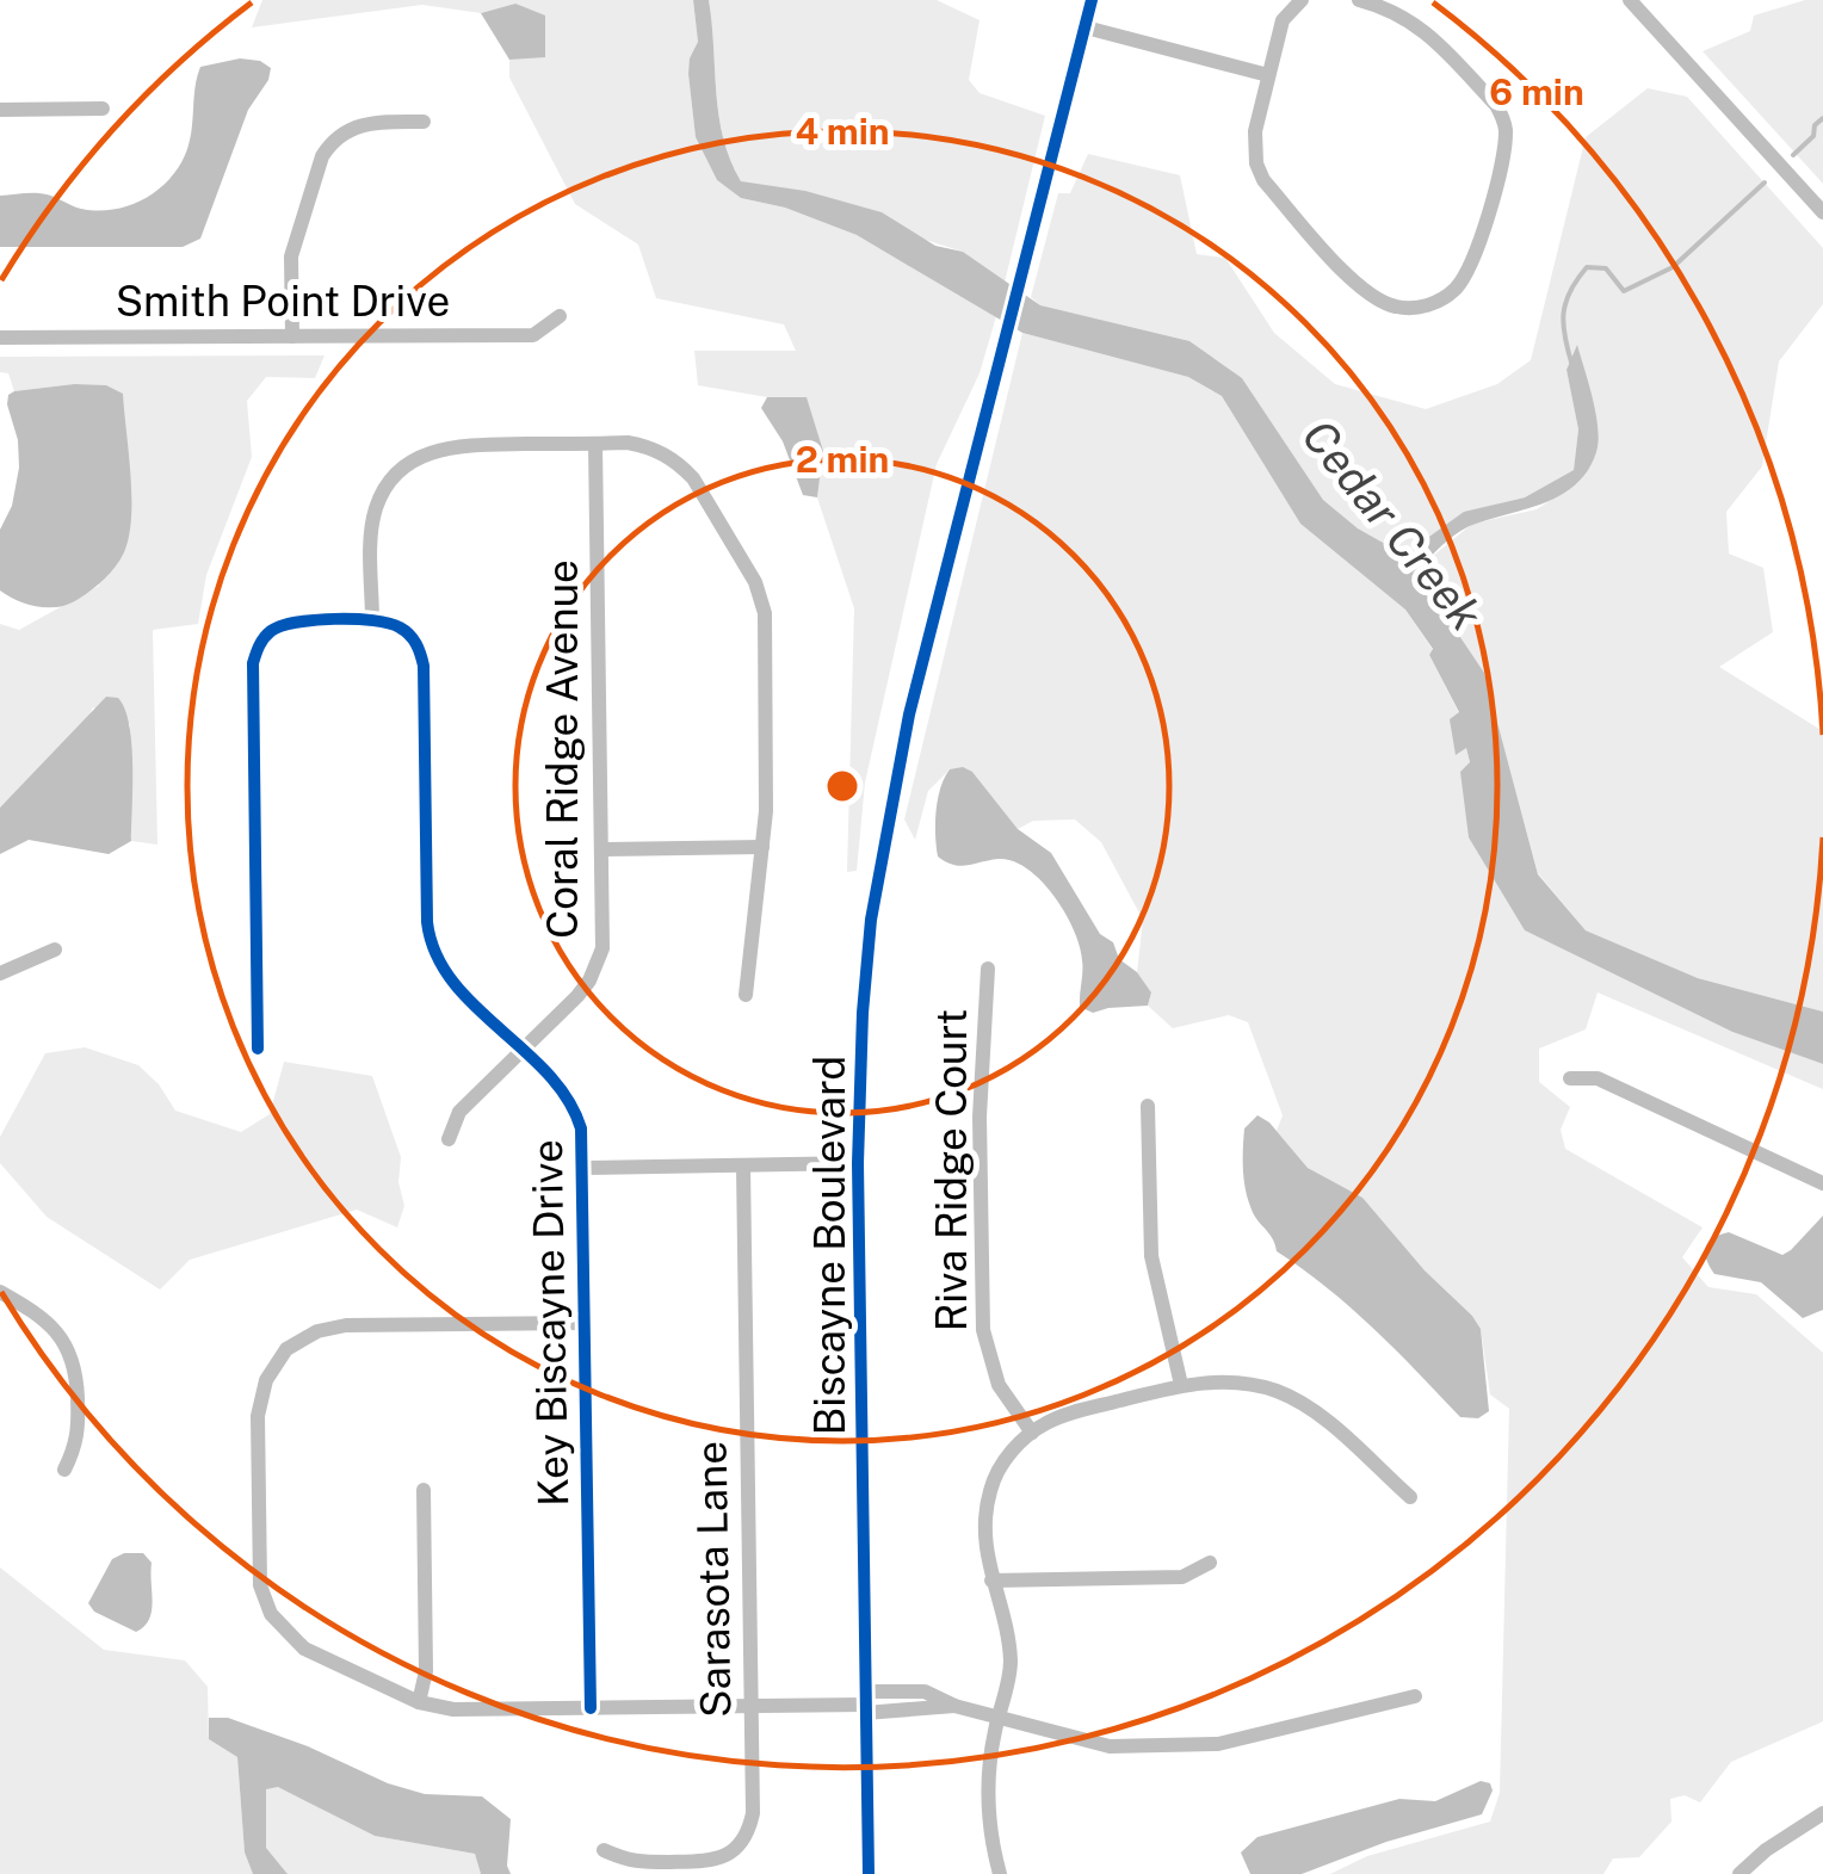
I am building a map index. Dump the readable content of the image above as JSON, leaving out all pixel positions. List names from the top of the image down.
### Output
{
  "streets": {
    "street": [
      "Smith Point Drive",
      "Coral Ridge Avenue",
      "Riva Ridge Court",
      "Biscayne Boulevard",
      "Key Biscayne Drive",
      "Sarasota Lane"
    ]
  },
  "crossings": [
    ["Coral Ridge Avenue", "Key Biscayne Drive"]
  ],
  "water": ["Cedar Creek"],
  "rings": ["6 min", "4 min", "2 min"]
}
